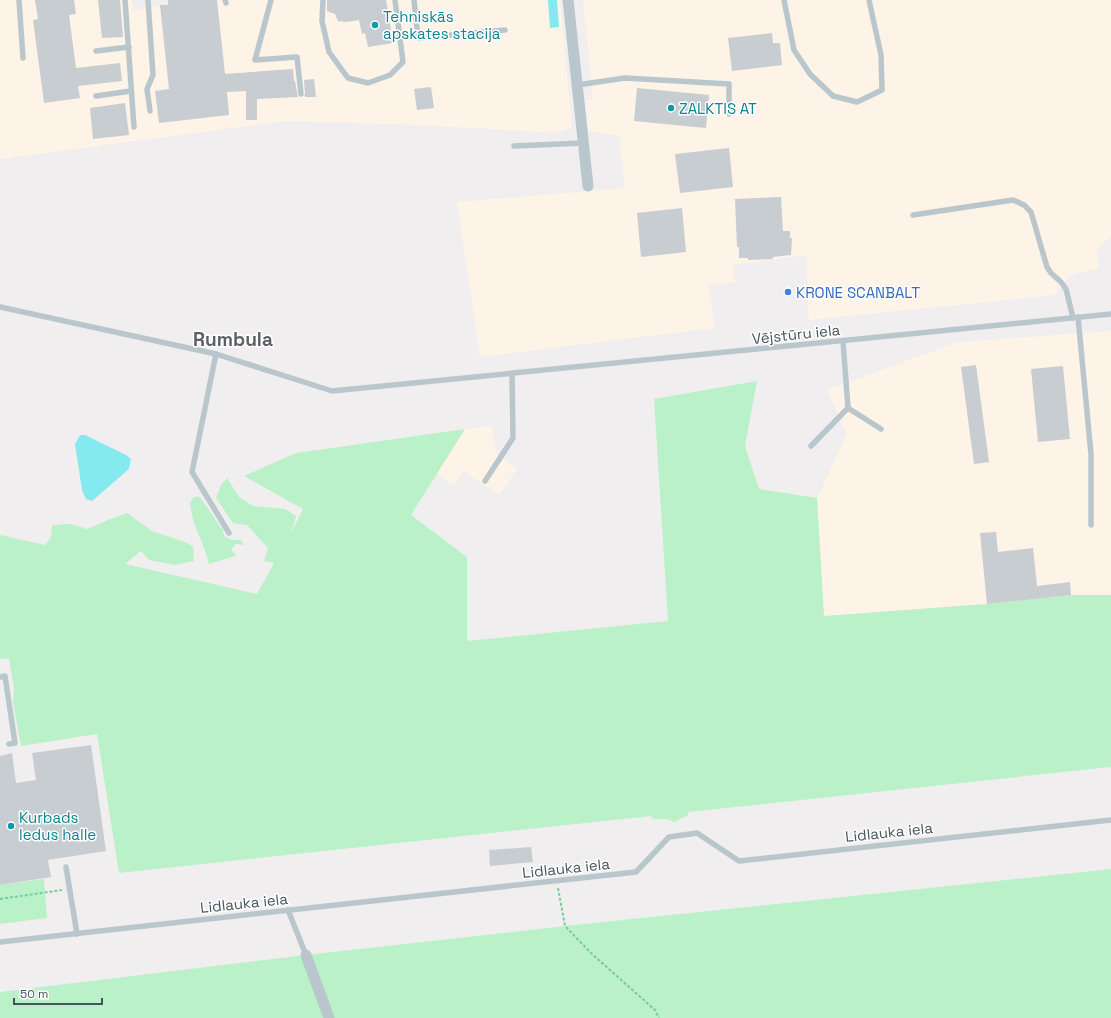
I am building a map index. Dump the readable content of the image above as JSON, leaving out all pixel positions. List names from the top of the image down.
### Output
{
  "streets": {
    "lane": ["Vējstūru iela", "Lidlauka iela"]
  },
  "districts": ["Rumbula"],
  "places": [
    "Tehniskās apskates stacija",
    "ZALKTIS AT",
    "KRONE SCANBALT",
    "Kurbads ledus halle"
  ],
  "scale_bar": "50 m"
}
